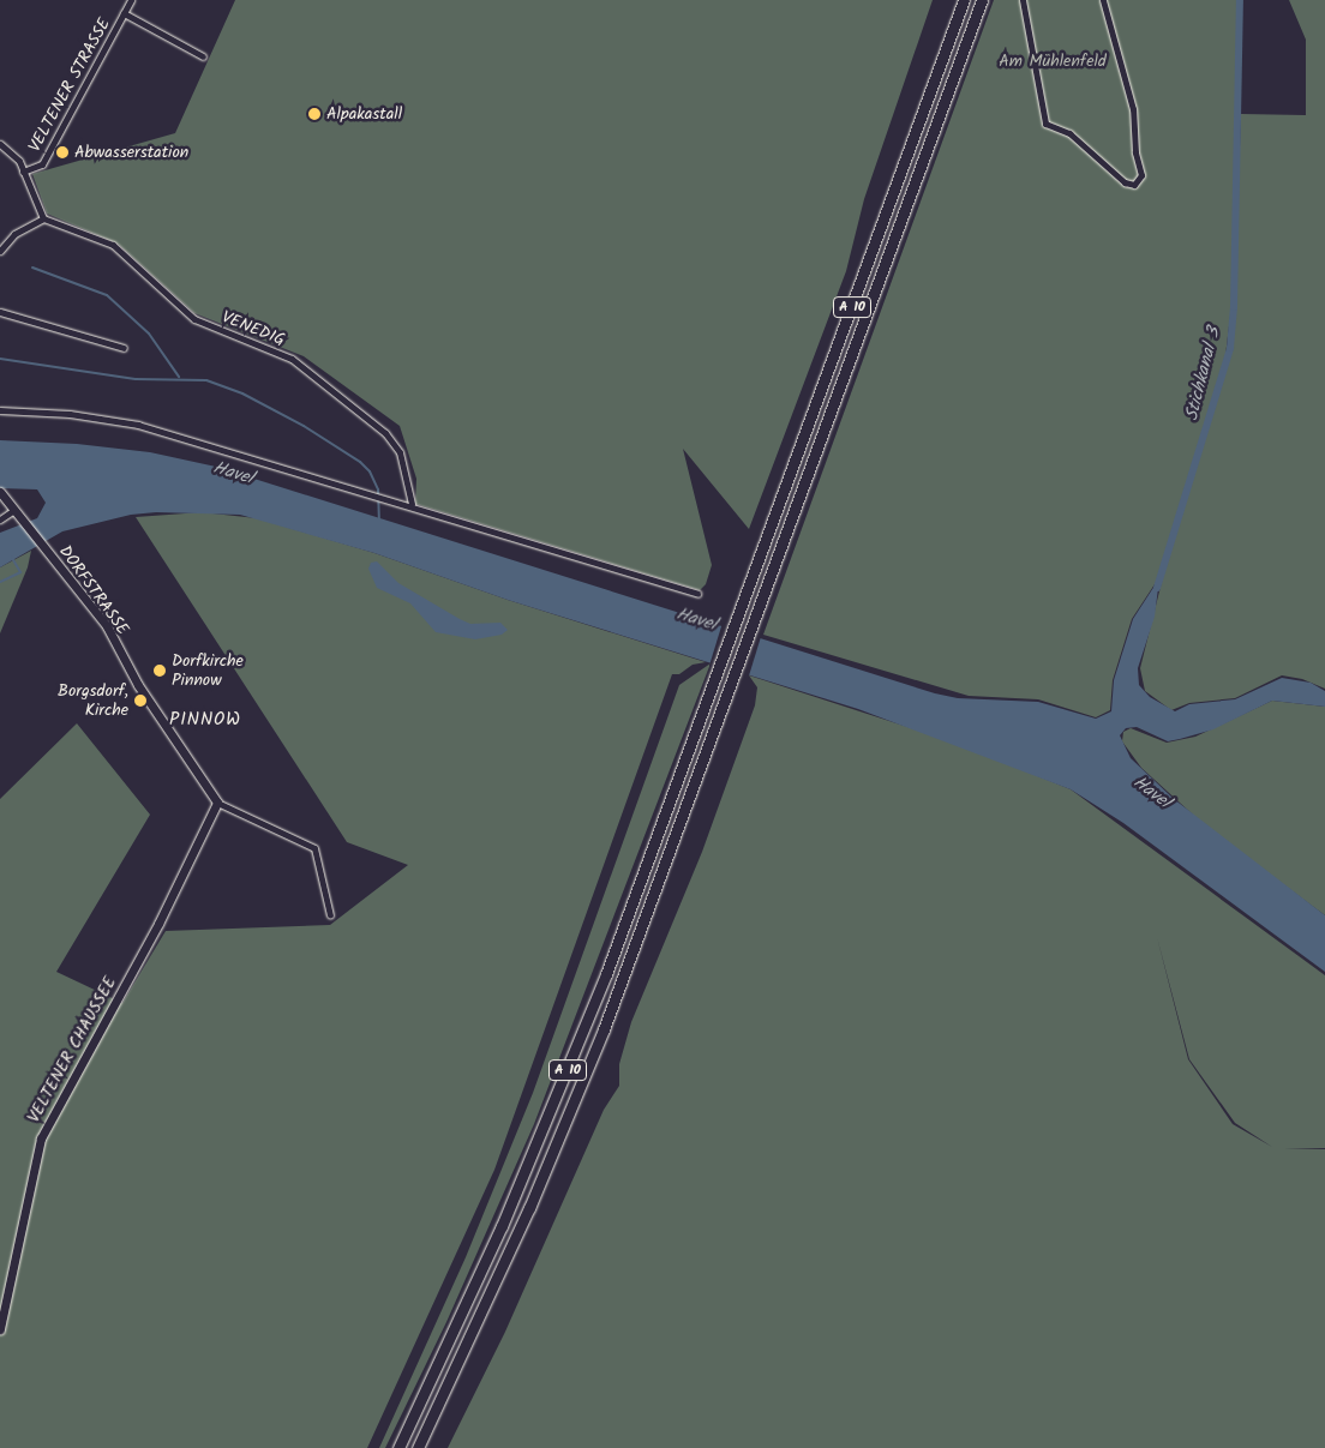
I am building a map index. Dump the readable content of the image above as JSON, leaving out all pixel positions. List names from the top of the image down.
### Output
{
  "streets": {
    "highway": ["A 10"],
    "main road": ["DORFSTRASSE", "VELTENER CHAUSSEE"],
    "street": ["VELTENER STRASSE", "VENEDIG"]
  },
  "crossings": [
    ["DORFSTRASSE", "VELTENER CHAUSSEE"]
  ],
  "districts": ["PINNOW"],
  "water": ["Stichkanal 3", "Havel"],
  "parks": ["Am Mühlenfeld"],
  "places": [
    "Alpakastall",
    "Abwasserstation",
    "Dorfkirche Pinnow",
    "Borgsdorf, Kirche"
  ]
}
